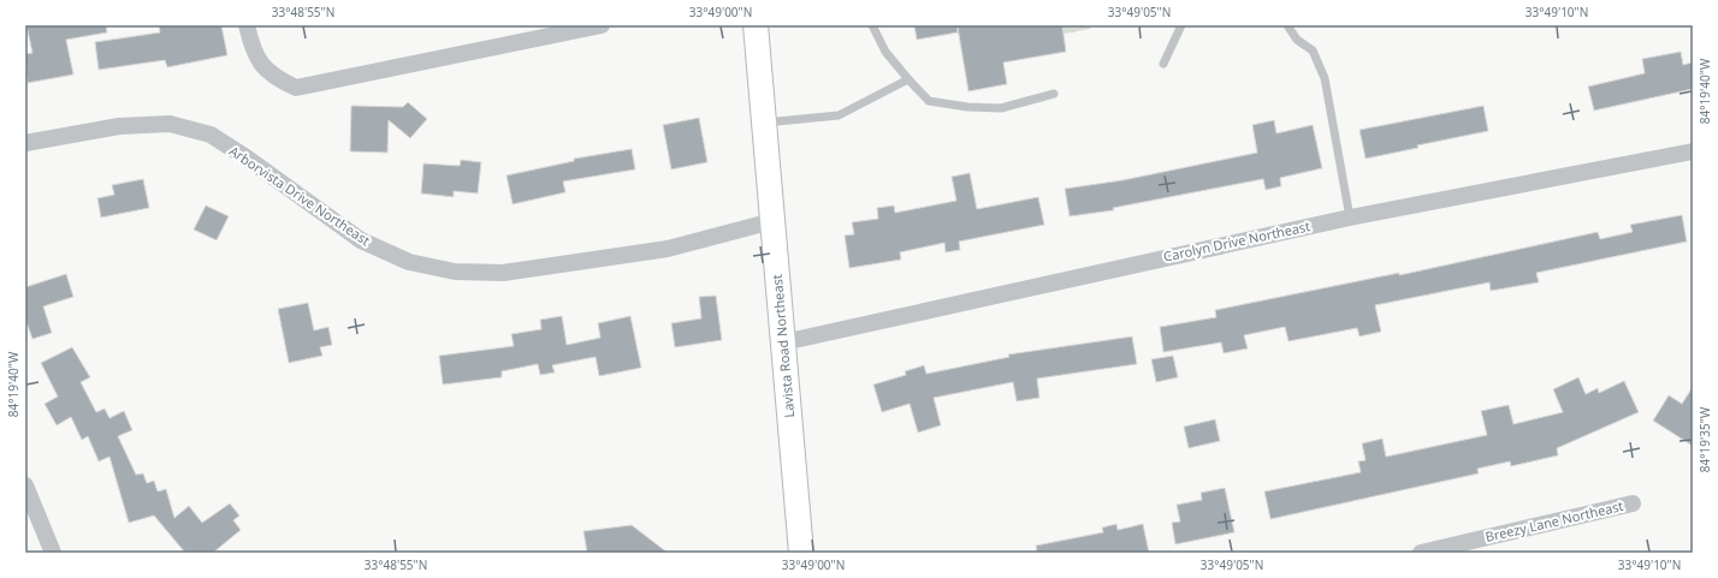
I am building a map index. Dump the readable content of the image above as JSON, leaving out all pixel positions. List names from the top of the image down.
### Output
{
  "streets": {
    "main road": ["Lavista Road Northeast"],
    "street": ["Arborvista Drive Northeast", "Carolyn Drive Northeast", "Breezy Lane Northeast"]
  },
  "crossings": [
    ["Arborvista Drive Northeast", "Lavista Road Northeast"],
    ["Carolyn Drive Northeast", "Lavista Road Northeast"]
  ],
  "coordinates": [
    "33°48'55\"N",
    "33°49'00\"N",
    "33°49'05\"N",
    "33°49'10\"N",
    "84°19'40\"W",
    "84°19'35\"W"
  ]
}
